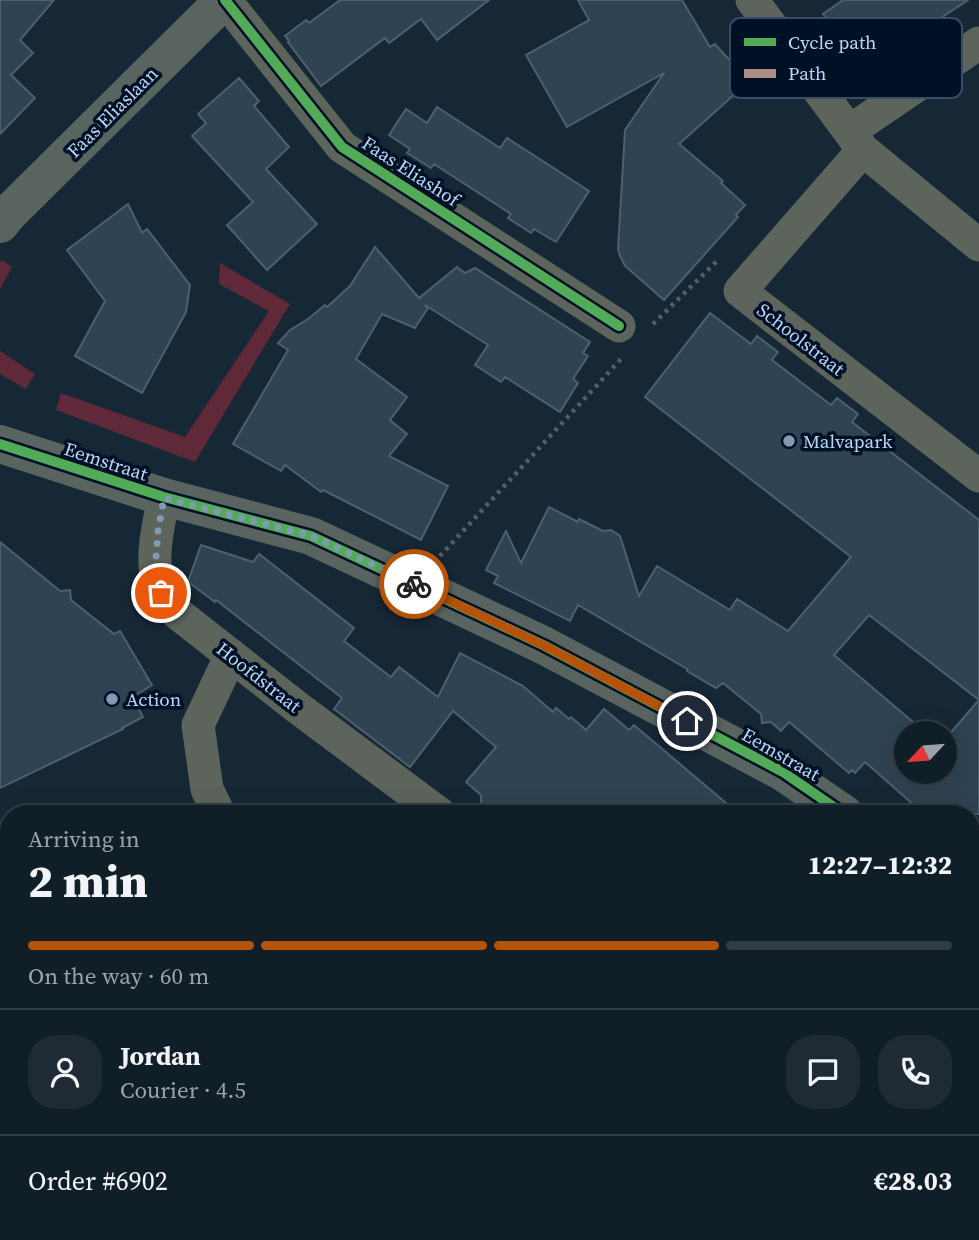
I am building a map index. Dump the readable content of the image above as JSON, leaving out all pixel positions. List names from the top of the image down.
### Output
{
  "streets": {
    "main road": ["Faas Eliaslaan", "Eemstraat"],
    "street": ["Faas Eliashof", "Schoolstraat", "Hoofdstraat"]
  },
  "crossings": [
    ["Faas Eliaslaan", "Faas Eliashof"],
    ["Eemstraat", "Hoofdstraat"]
  ],
  "places": ["Malvapark", "Action"],
  "legend": ["Cycle path", "Path"],
  "north": "bottom left",
  "page": {
    "heading": ["2 min", "Arriving in", "12:27–12:32"],
    "panel": [
      "Jordan",
      "Courier · 4.5",
      "Order #6902",
      "€28.03"
    ],
    "bar": "On the way · 60 m"
  }
}
